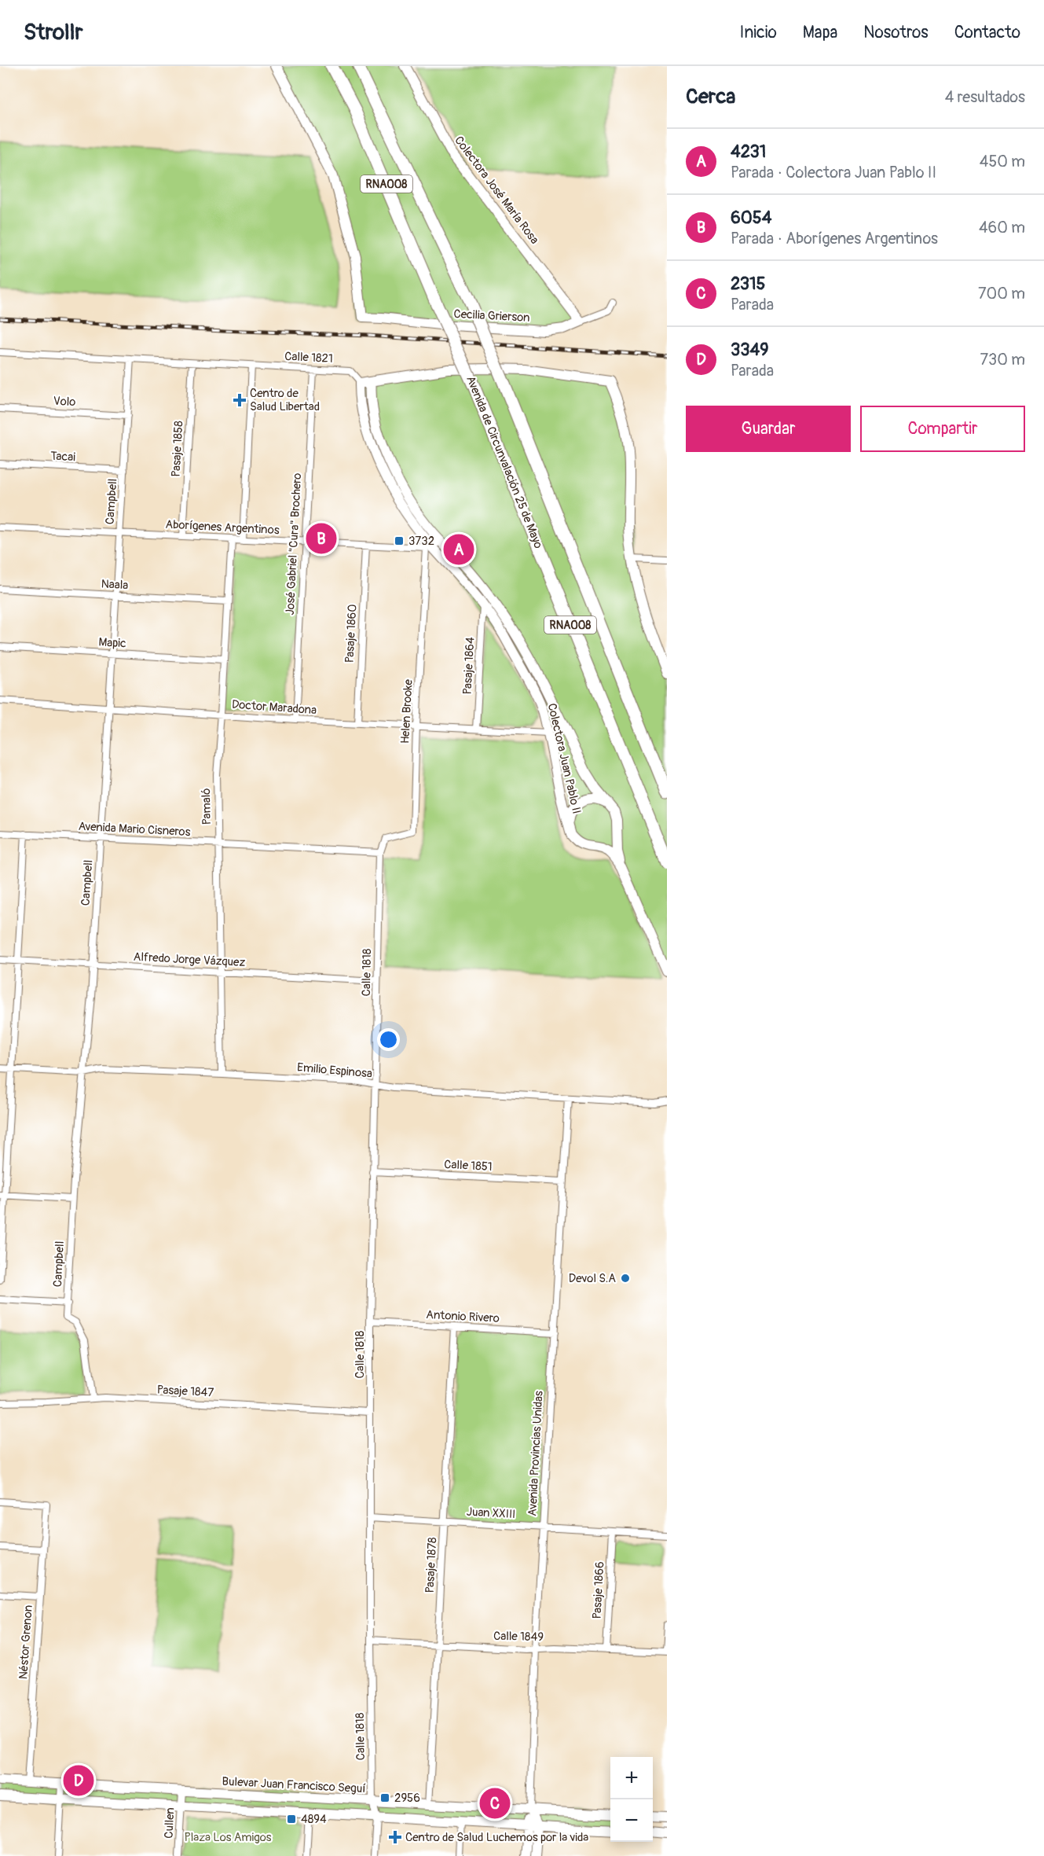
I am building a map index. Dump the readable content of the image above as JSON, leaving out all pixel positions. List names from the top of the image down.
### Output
{
  "streets": {
    "highway": ["RNA008", "Avenida de Circunvalación 25 de Mayo"],
    "main road": [
      "Colectora José María Rosa",
      "Cecilia Grierson",
      "Colectora Juan Pablo II",
      "Avenida Provincias Unidas",
      "Bulevar Juan Francisco Seguí"
    ],
    "street": [
      "Calle 1821",
      "Volo",
      "Pasaje 1858",
      "Tacai",
      "Campbell",
      "Aborígenes Argentinos",
      "José Gabriel \"Cura\" Brochero",
      "Naala",
      "Pasaje 1860",
      "Mapic",
      "Pasaje 1864",
      "Doctor Maradona",
      "Helen Brooke",
      "Pamaló",
      "Avenida Mario Cisneros",
      "Alfredo Jorge Vázquez",
      "Calle 1818",
      "Emilio Espinosa",
      "Calle 1851",
      "Antonio Rivero",
      "Pasaje 1847",
      "Juan XXIII",
      "Pasaje 1878",
      "Pasaje 1866",
      "Calle 1849",
      "Néstor Grenon",
      "Cullen"
    ]
  },
  "crossings": [
    ["Colectora José María Rosa", "Cecilia Grierson"],
    ["Calle 1821", "Pasaje 1858"],
    ["Calle 1821", "Campbell"],
    ["Calle 1821", "José Gabriel \"Cura\" Brochero"],
    ["Calle 1821", "Colectora Juan Pablo II"],
    ["Volo", "Campbell"],
    ["Pasaje 1858", "Aborígenes Argentinos"],
    ["Tacai", "Campbell"],
    ["Campbell", "Aborígenes Argentinos"],
    ["Campbell", "Naala"],
    ["Campbell", "Mapic"],
    ["Campbell", "Doctor Maradona"],
    ["Campbell", "Avenida Mario Cisneros"],
    ["Campbell", "Alfredo Jorge Vázquez"],
    ["Campbell", "Emilio Espinosa"],
    ["Campbell", "Pasaje 1847"],
    ["Aborígenes Argentinos", "José Gabriel \"Cura\" Brochero"],
    ["Aborígenes Argentinos", "Pasaje 1860"],
    ["Aborígenes Argentinos", "Helen Brooke"],
    ["Aborígenes Argentinos", "Colectora Juan Pablo II"],
    ["Aborígenes Argentinos", "Pamaló"],
    ["José Gabriel \"Cura\" Brochero", "Doctor Maradona"],
    ["Naala", "Pamaló"],
    ["Pasaje 1860", "Doctor Maradona"],
    ["Mapic", "Pamaló"],
    ["Pasaje 1864", "Doctor Maradona"],
    ["Pasaje 1864", "Colectora Juan Pablo II"],
    ["Doctor Maradona", "Helen Brooke"],
    ["Doctor Maradona", "Colectora Juan Pablo II"],
    ["Doctor Maradona", "Pamaló"],
    ["Helen Brooke", "Colectora Juan Pablo II"],
    ["Helen Brooke", "Avenida Mario Cisneros"],
    ["Helen Brooke", "Calle 1818"],
    ["Pamaló", "Avenida Mario Cisneros"],
    ["Pamaló", "Alfredo Jorge Vázquez"],
    ["Pamaló", "Emilio Espinosa"],
    ["Avenida Mario Cisneros", "Calle 1818"],
    ["Alfredo Jorge Vázquez", "Calle 1818"],
    ["Calle 1818", "Emilio Espinosa"],
    ["Calle 1818", "Calle 1851"],
    ["Calle 1818", "Antonio Rivero"],
    ["Calle 1818", "Pasaje 1847"],
    ["Calle 1818", "Juan XXIII"],
    ["Calle 1818", "Calle 1849"],
    ["Calle 1818", "Bulevar Juan Francisco Seguí"],
    ["Emilio Espinosa", "Avenida Provincias Unidas"],
    ["Calle 1851", "Avenida Provincias Unidas"],
    ["Antonio Rivero", "Avenida Provincias Unidas"],
    ["Antonio Rivero", "Pasaje 1878"],
    ["Avenida Provincias Unidas", "Juan XXIII"],
    ["Avenida Provincias Unidas", "Calle 1849"],
    ["Avenida Provincias Unidas", "Bulevar Juan Francisco Seguí"],
    ["Juan XXIII", "Pasaje 1878"],
    ["Juan XXIII", "Pasaje 1866"],
    ["Pasaje 1878", "Calle 1849"],
    ["Pasaje 1878", "Bulevar Juan Francisco Seguí"],
    ["Pasaje 1866", "Calle 1849"],
    ["Néstor Grenon", "Bulevar Juan Francisco Seguí"],
    ["Bulevar Juan Francisco Seguí", "Cullen"]
  ],
  "parks": ["Plaza Los Amigos"],
  "places": {
    "health": ["Centro de Salud Libertad", "Centro de Salud Luchemos por la vida"],
    "transit": ["3732", "2956", "4894"],
    "other": ["Devol S.A"]
  },
  "page": {
    "header": "Strollr",
    "nav": [
      "Inicio",
      "Mapa",
      "Nosotros",
      "Contacto"
    ],
    "heading": ["Cerca", "4 resultados"],
    "list": [
      {
        "mark": "A",
        "name": "4231",
        "note": "Parada · Colectora Juan Pablo II",
        "value": "450 m"
      },
      {
        "mark": "B",
        "name": "6054",
        "note": "Parada · Aborígenes Argentinos",
        "value": "460 m"
      },
      {
        "mark": "C",
        "name": "2315",
        "note": "Parada",
        "value": "700 m"
      },
      {
        "mark": "D",
        "name": "3349",
        "note": "Parada",
        "value": "730 m"
      }
    ],
    "buttons": ["Guardar", "Compartir"],
    "pins": [
      "B",
      "A",
      "D",
      "C"
    ],
    "map_buttons": ["+", "−"]
  }
}
